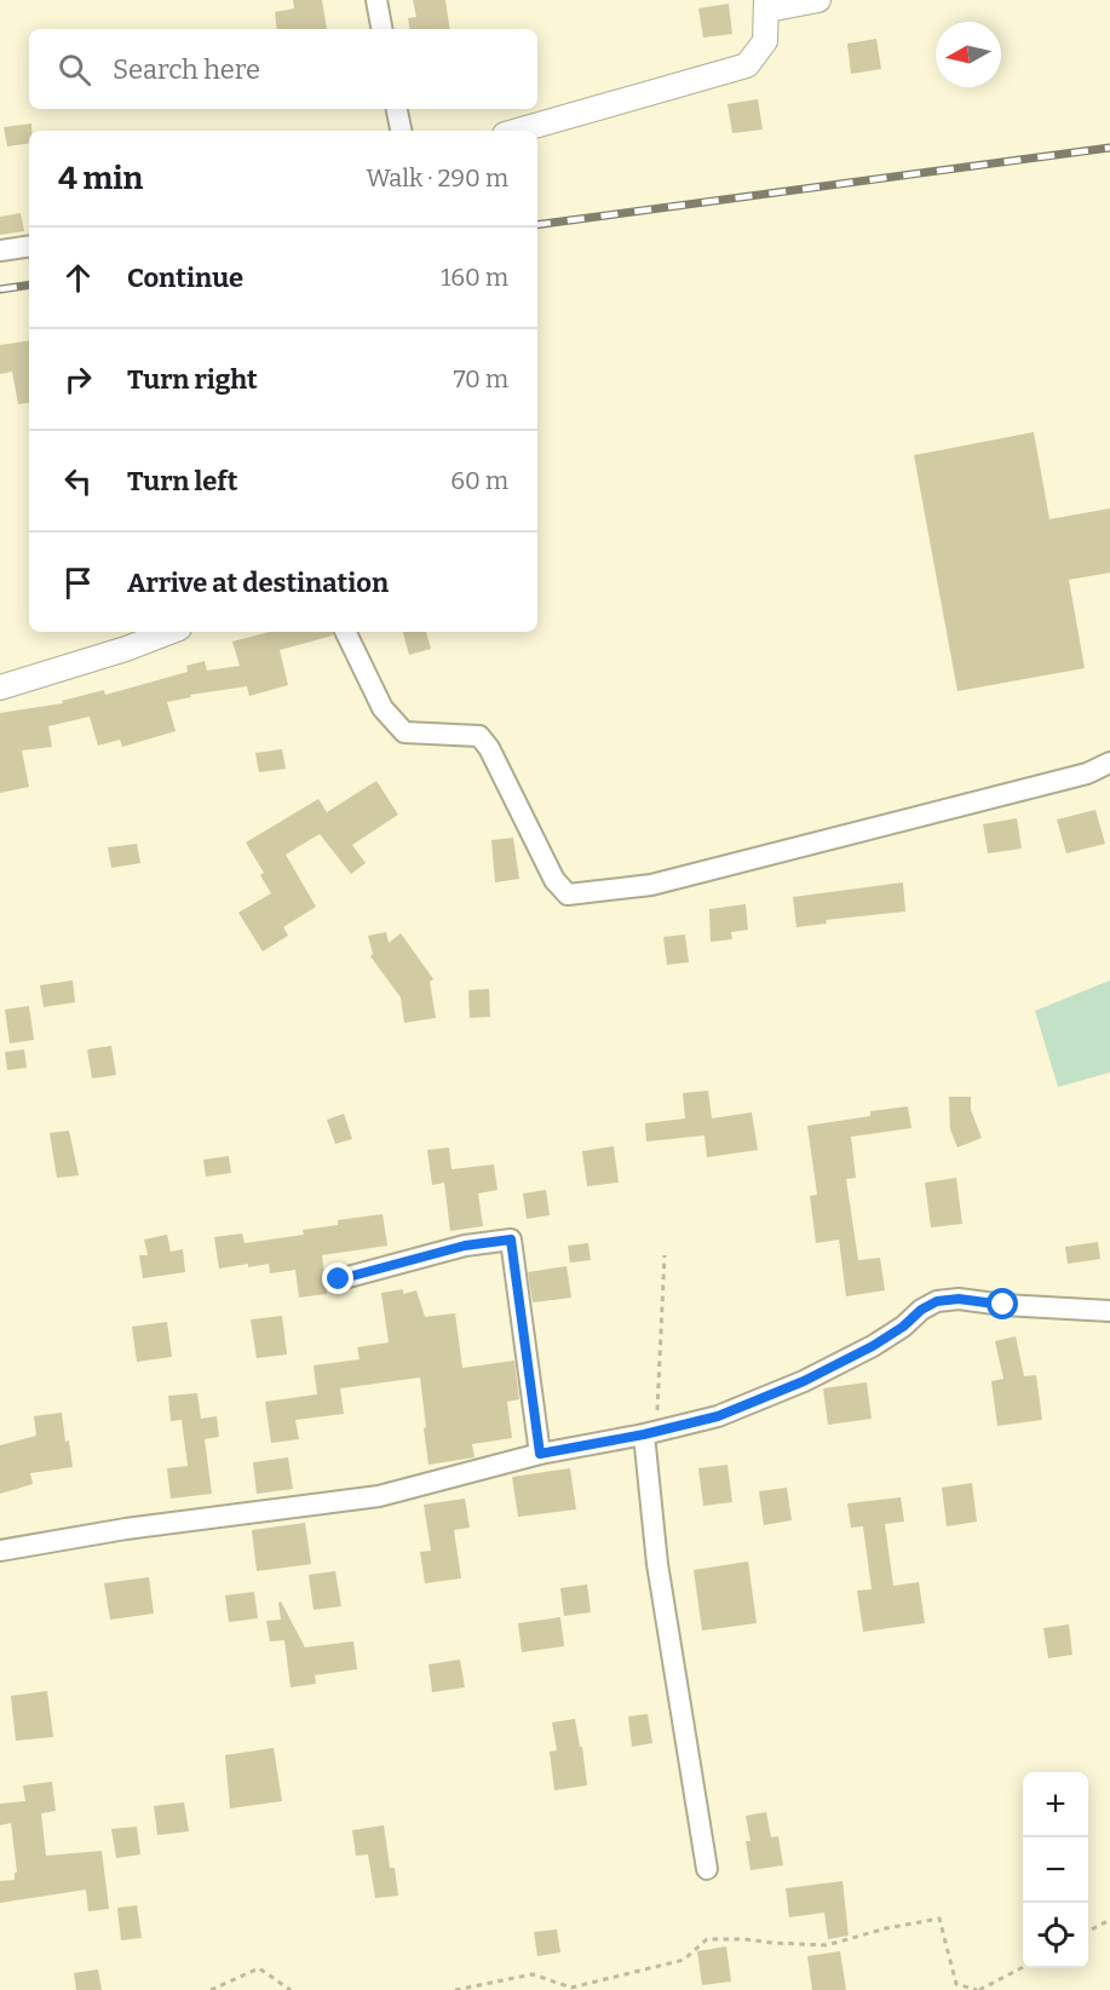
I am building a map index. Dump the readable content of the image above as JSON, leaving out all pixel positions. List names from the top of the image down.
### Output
{
  "north": "left",
  "page": {
    "search": "Search here",
    "heading": ["4 min", "Walk · 290 m"],
    "list": [
      ["Continue", "160 m"],
      ["Turn right", "70 m"],
      ["Turn left", "60 m"],
      "Arrive at destination"
    ],
    "map_buttons": ["+", "−"]
  }
}
